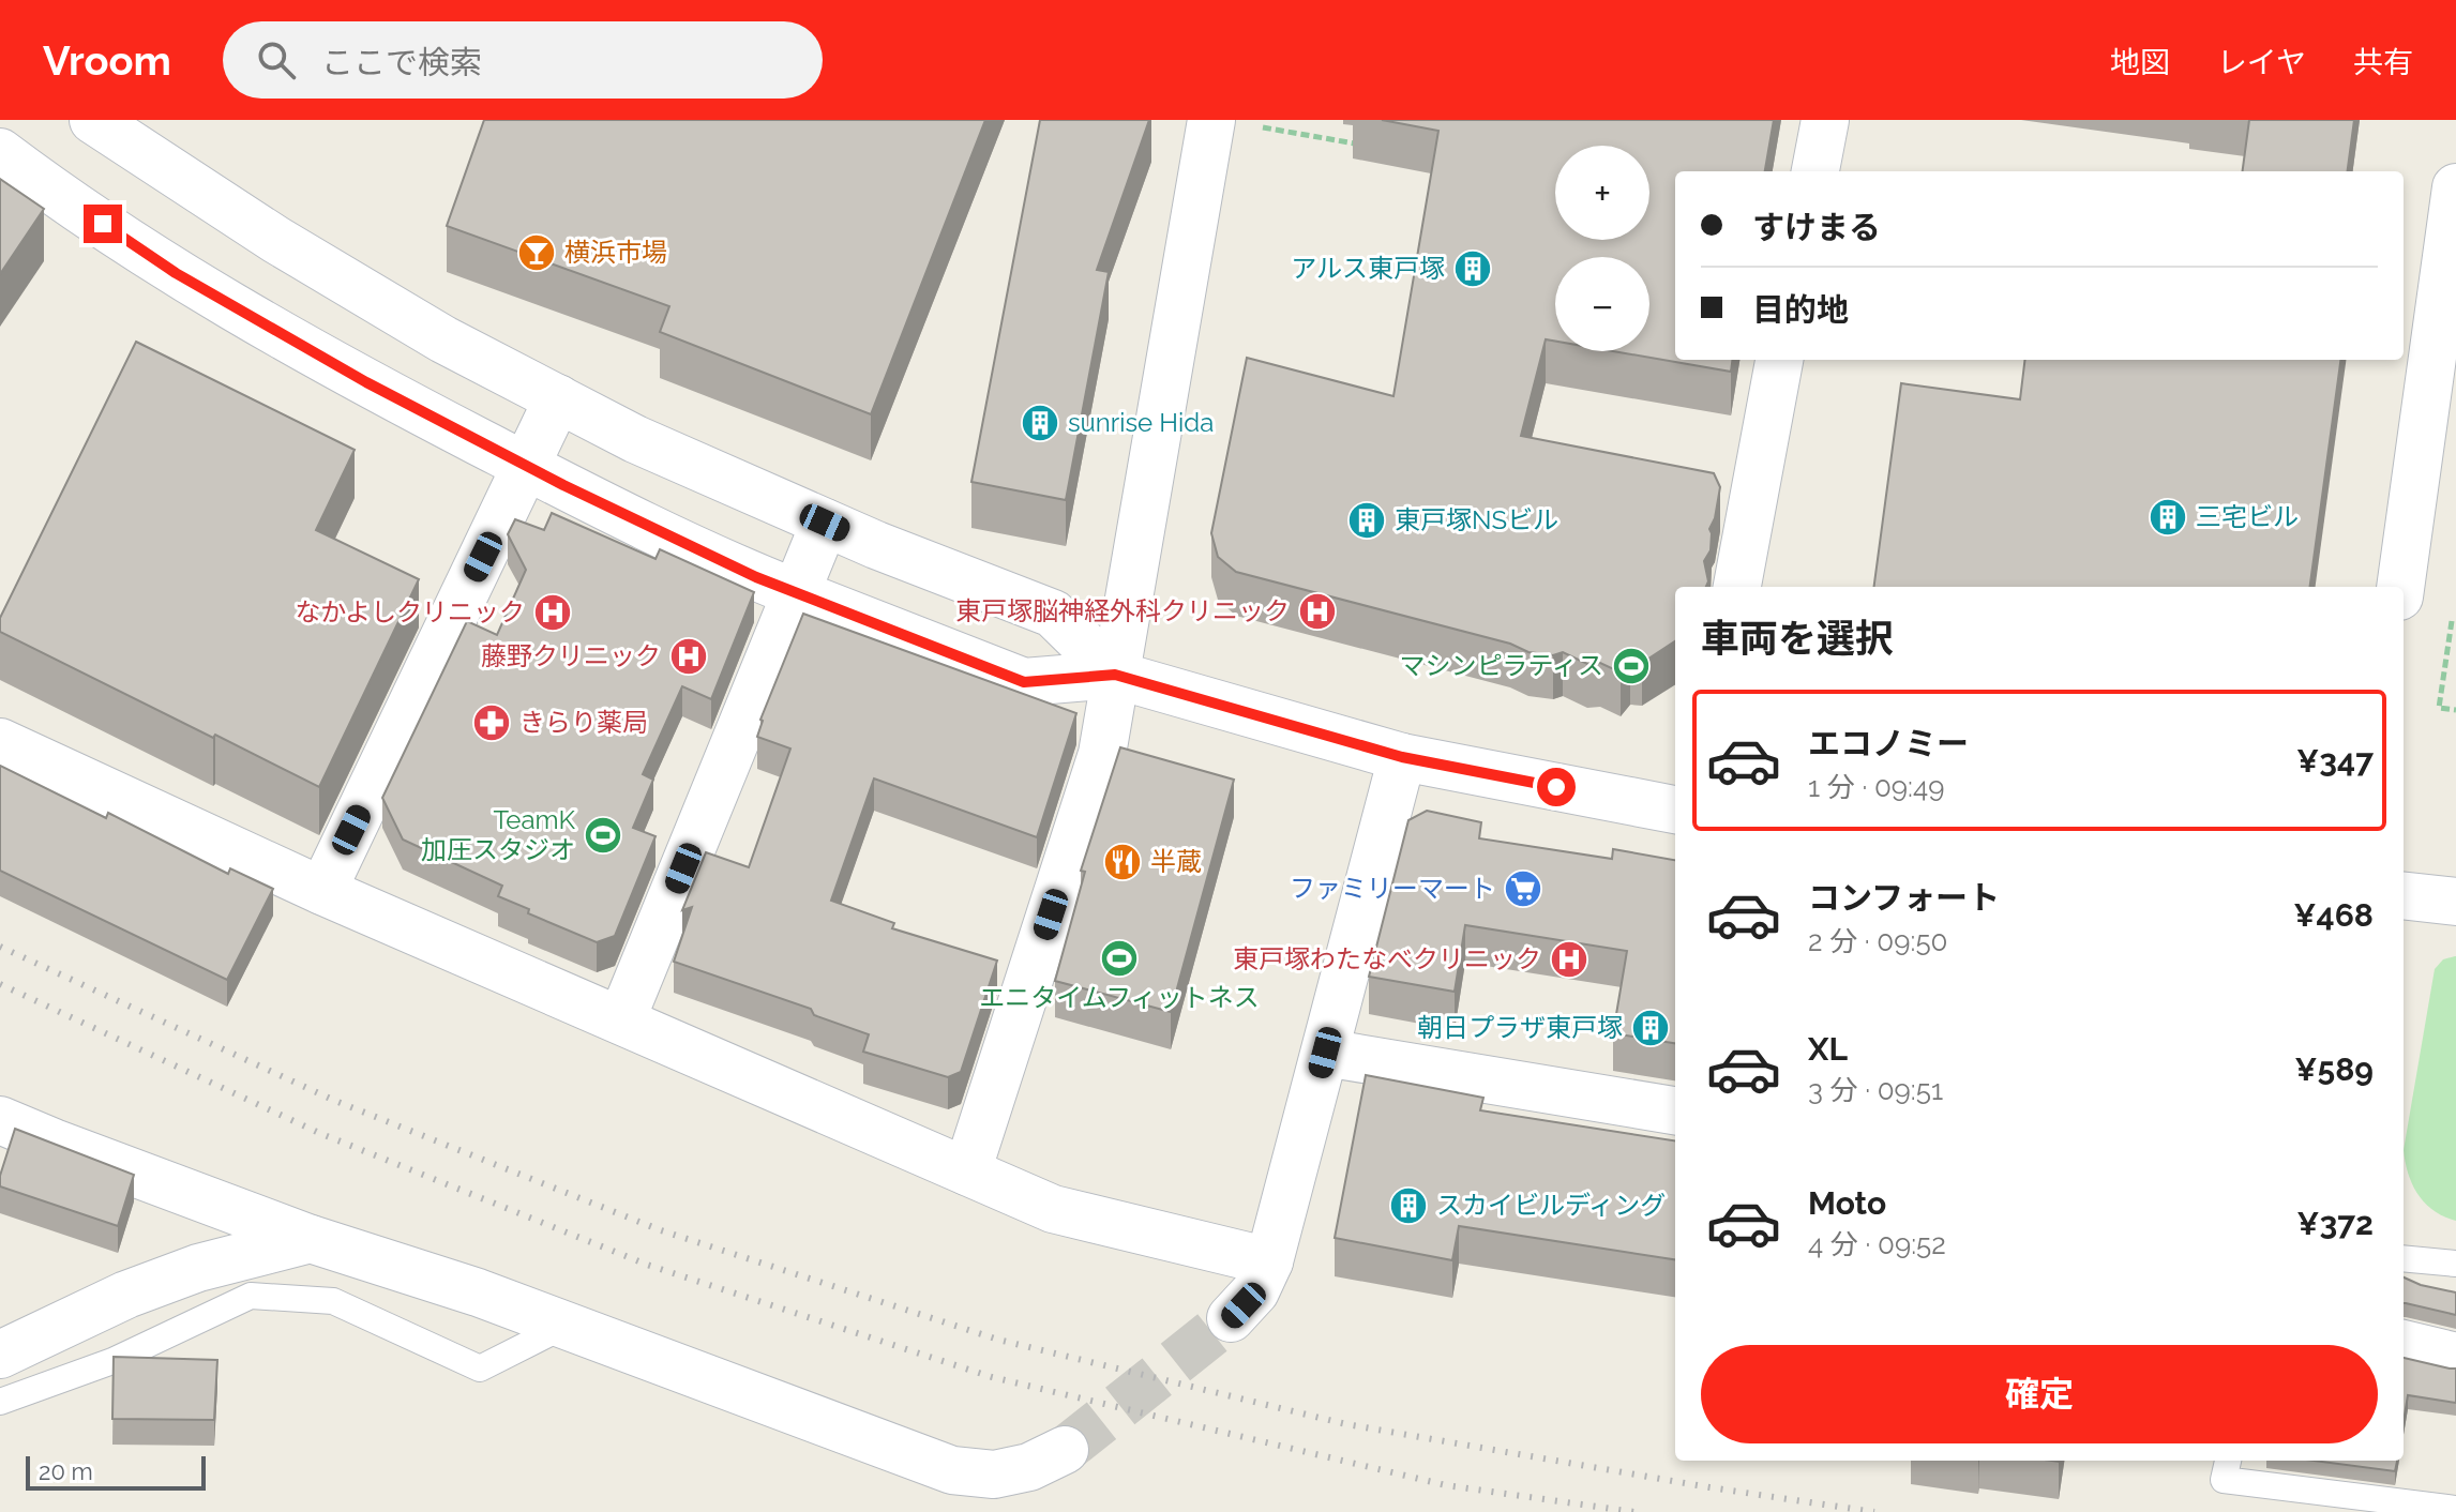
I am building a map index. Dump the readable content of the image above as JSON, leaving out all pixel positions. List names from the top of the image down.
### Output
{
  "places": {
    "bar": ["横浜市場"],
    "building": [
      "アルス東戸塚",
      "sunrise Hida",
      "三宅ビル",
      "東戸塚NSビル",
      "朝日プラザ東戸塚",
      "スカイビルディング"
    ],
    "hospital": [
      "東戸塚脳神経外科クリニック",
      "なかよしクリニック",
      "藤野クリニック",
      "東戸塚わたなべクリニック"
    ],
    "sports": ["マシンピラティス", "TeamK 加圧スタジオ", "エニタイムフィットネス"],
    "pharmacy": ["きらり薬局"],
    "restaurant": ["半蔵"],
    "supermarket": ["ファミリーマート"]
  },
  "scale_bar": "20 m",
  "page": {
    "header": "Vroom",
    "search": "ここで検索",
    "nav": ["地図", "レイヤ", "共有"],
    "map_buttons": ["+", "−"],
    "banner": ["すけまる", "目的地"],
    "heading": "車両を選択",
    "list": [
      {
        "name": "エコノミー",
        "note": "1 分 · 09:49",
        "value": "¥347"
      },
      {
        "name": "コンフォート",
        "note": "2 分 · 09:50",
        "value": "¥468"
      },
      {
        "name": "XL",
        "note": "3 分 · 09:51",
        "value": "¥589"
      },
      {
        "name": "Moto",
        "note": "4 分 · 09:52",
        "value": "¥372"
      }
    ],
    "buttons": "確定",
    "scale": "20 m"
  }
}
